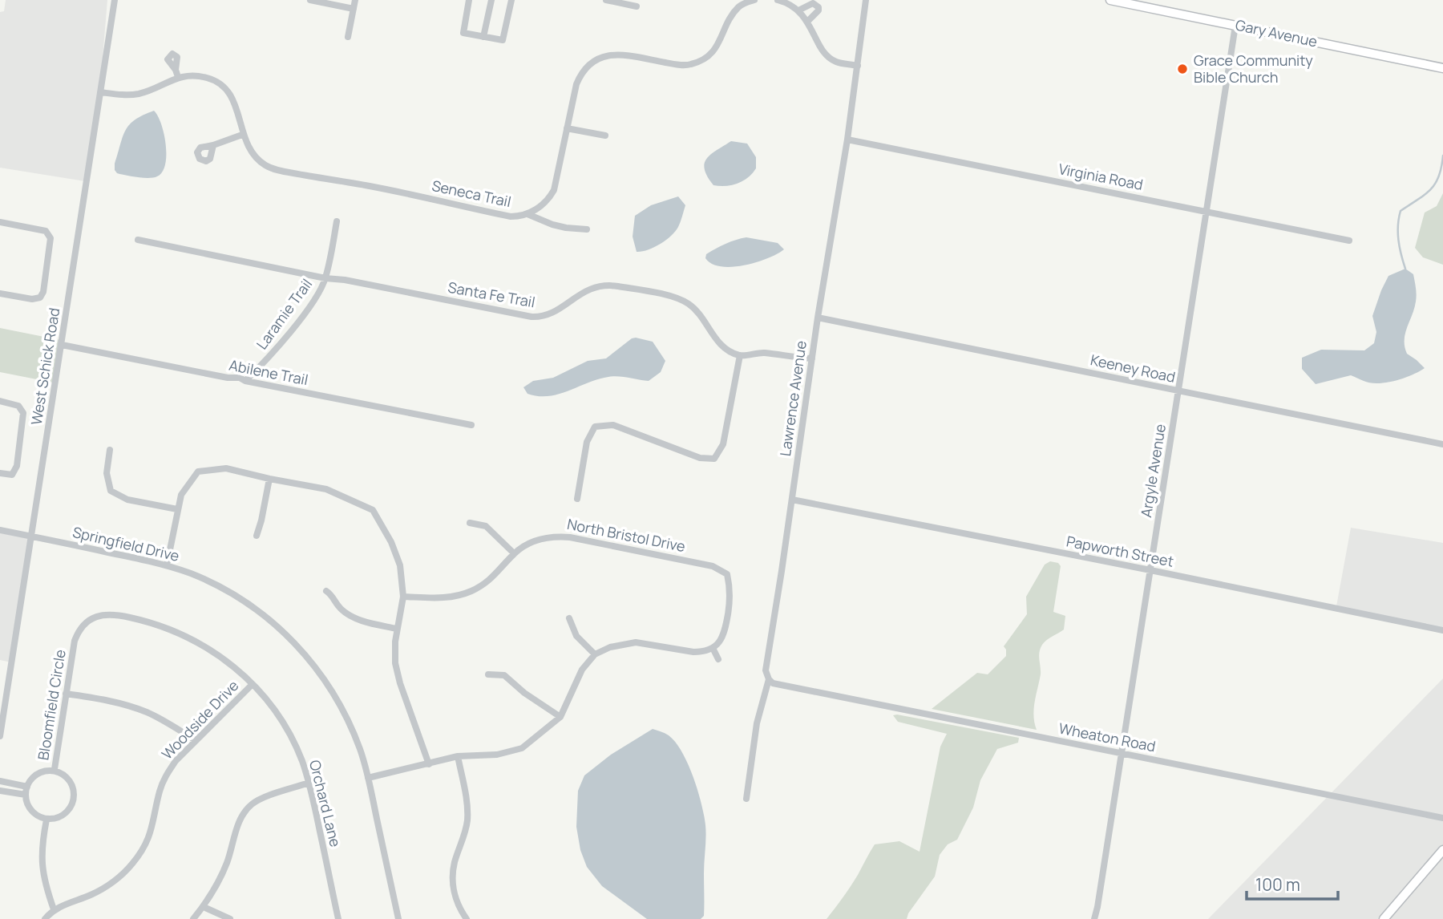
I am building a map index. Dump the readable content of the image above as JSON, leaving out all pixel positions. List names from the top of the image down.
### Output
{
  "streets": {
    "main road": ["Gary Avenue"],
    "street": [
      "Virginia Road",
      "Seneca Trail",
      "Santa Fe Trail",
      "Laramie Trail",
      "West Schick Road",
      "Keeney Road",
      "Abilene Trail",
      "Lawrence Avenue",
      "Argyle Avenue",
      "North Bristol Drive",
      "Springfield Drive",
      "Papworth Street",
      "Bloomfield Circle",
      "Woodside Drive",
      "Wheaton Road",
      "Orchard Lane"
    ]
  },
  "crossings": [
    ["Gary Avenue", "Argyle Avenue"],
    ["Virginia Road", "Lawrence Avenue"],
    ["Virginia Road", "Argyle Avenue"],
    ["Seneca Trail", "West Schick Road"],
    ["Santa Fe Trail", "Laramie Trail"],
    ["Laramie Trail", "Abilene Trail"],
    ["West Schick Road", "Abilene Trail"],
    ["West Schick Road", "Springfield Drive"],
    ["Keeney Road", "Lawrence Avenue"],
    ["Keeney Road", "Argyle Avenue"],
    ["Lawrence Avenue", "Papworth Street"],
    ["Lawrence Avenue", "Wheaton Road"],
    ["Argyle Avenue", "Papworth Street"],
    ["Argyle Avenue", "Wheaton Road"],
    ["Bloomfield Circle", "Orchard Lane"],
    ["Woodside Drive", "Orchard Lane"]
  ],
  "places": ["Grace Community Bible Church"],
  "scale_bar": "100 m"
}
